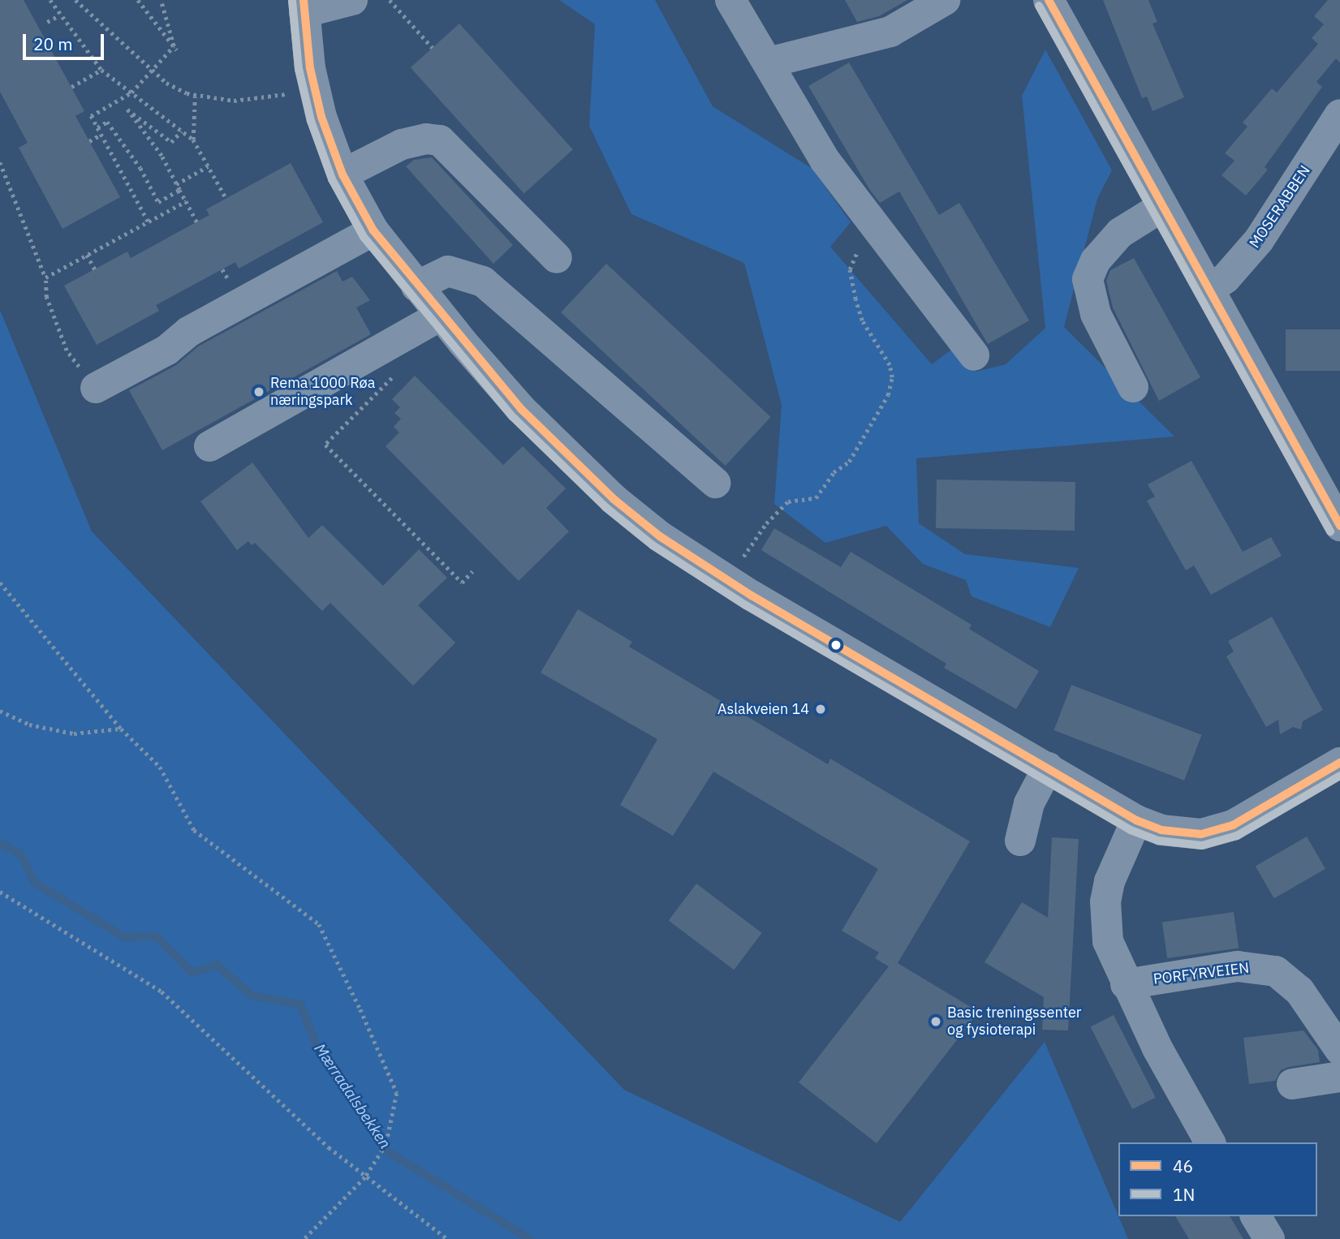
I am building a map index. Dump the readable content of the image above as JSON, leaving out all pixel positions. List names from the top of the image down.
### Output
{
  "streets": {
    "street": ["MOSERABBEN", "PORFYRVEIEN"]
  },
  "water": ["Mærradalsbekken"],
  "places": ["Rema 1000 Røa næringspark", "Aslakveien 14", "Basic treningssenter og fysioterapi"],
  "lines": ["transit line 46", "transit line 1N"],
  "legend": ["46", "1N"],
  "scale_bar": "20 m"
}
